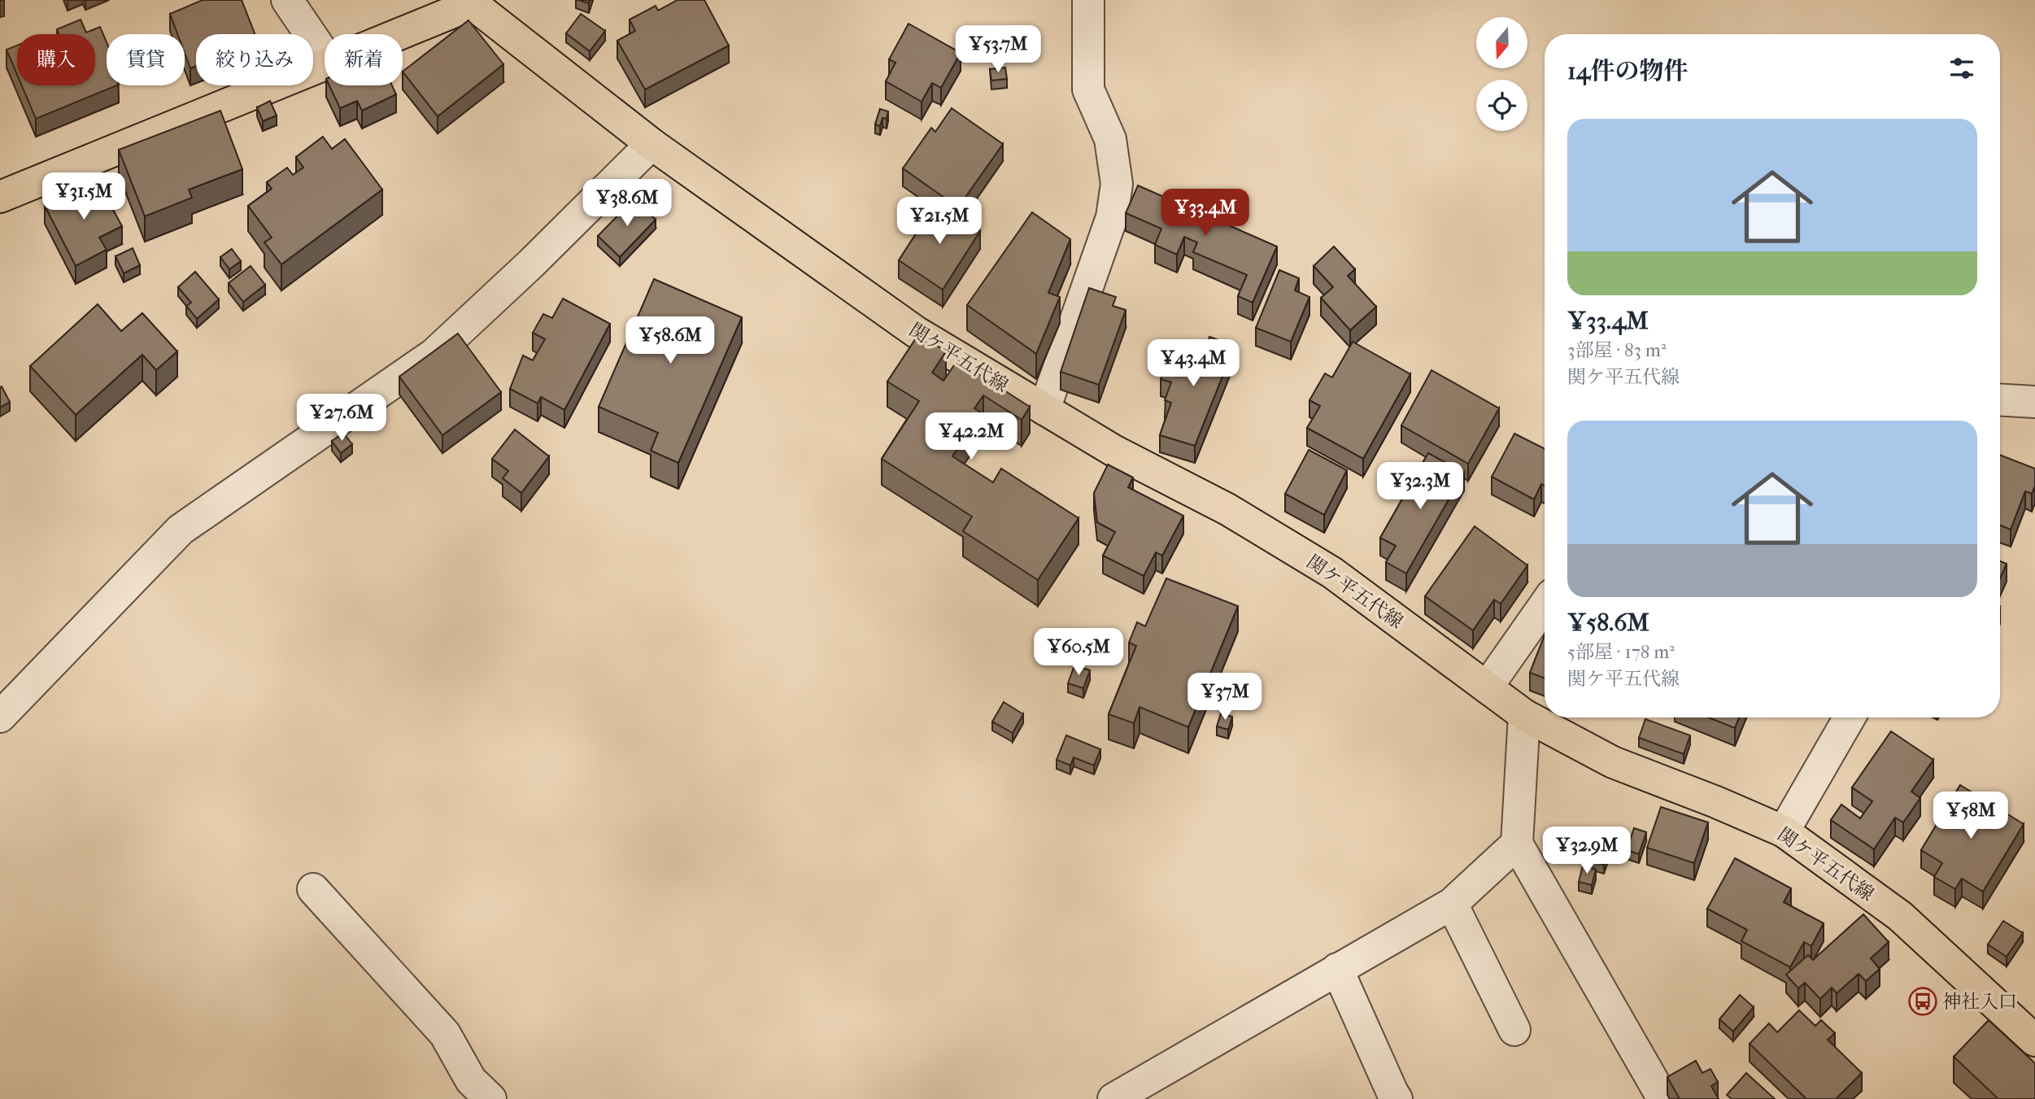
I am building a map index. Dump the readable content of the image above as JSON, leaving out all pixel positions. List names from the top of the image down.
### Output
{
  "streets": {
    "main road": ["関ケ平五代線"]
  },
  "places": {
    "bus stop": ["神社入口"]
  },
  "north": "bottom",
  "page": {
    "price": [
      "¥53.7M",
      "¥31.5M",
      "¥38.6M",
      "¥33.4M",
      "¥21.5M",
      "¥58.6M",
      "¥43.4M",
      "¥27.6M",
      "¥42.2M",
      "¥32.3M",
      "¥60.5M",
      "¥37M",
      "¥58M",
      "¥32.9M"
    ],
    "chip": [
      "購入",
      "賃貸",
      "絞り込み",
      "新着"
    ],
    "heading": "14件の物件",
    "list": [
      {
        "name": "¥33.4M",
        "note": "3部屋 · 83 m² · 関ケ平五代線"
      },
      {
        "name": "¥58.6M",
        "note": "5部屋 · 178 m² · 関ケ平五代線"
      }
    ]
  }
}
